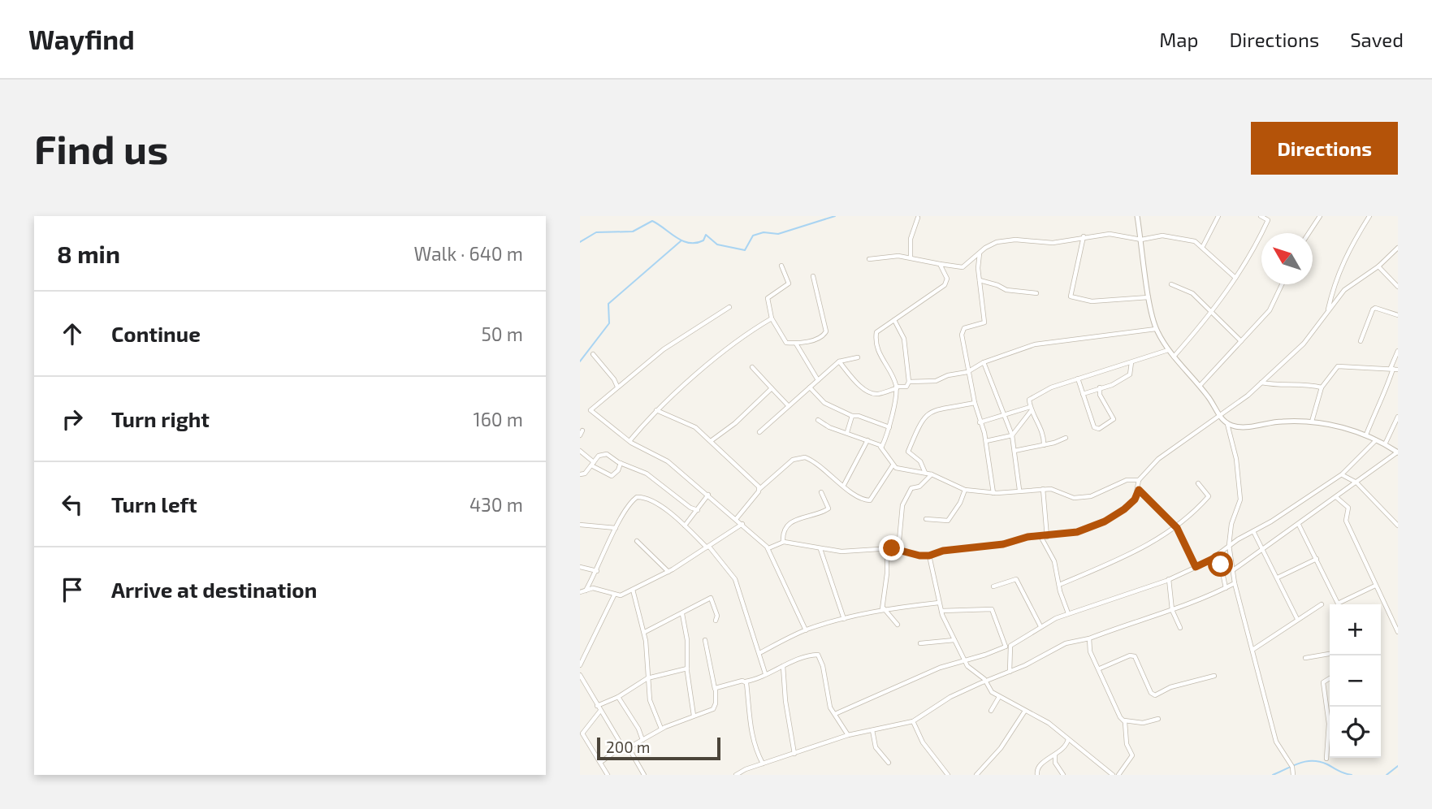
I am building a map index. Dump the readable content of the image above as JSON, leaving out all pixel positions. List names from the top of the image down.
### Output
{
  "scale_bar": "200 m",
  "north": "top left",
  "page": {
    "header": "Wayfind",
    "nav": ["Map", "Directions", "Saved"],
    "buttons": "Directions",
    "title": "Find us",
    "heading": ["8 min", "Walk · 640 m"],
    "list": [
      ["Continue", "50 m"],
      ["Turn right", "160 m"],
      ["Turn left", "430 m"],
      "Arrive at destination"
    ],
    "map_buttons": ["+", "−"],
    "scale": "200 m"
  }
}
